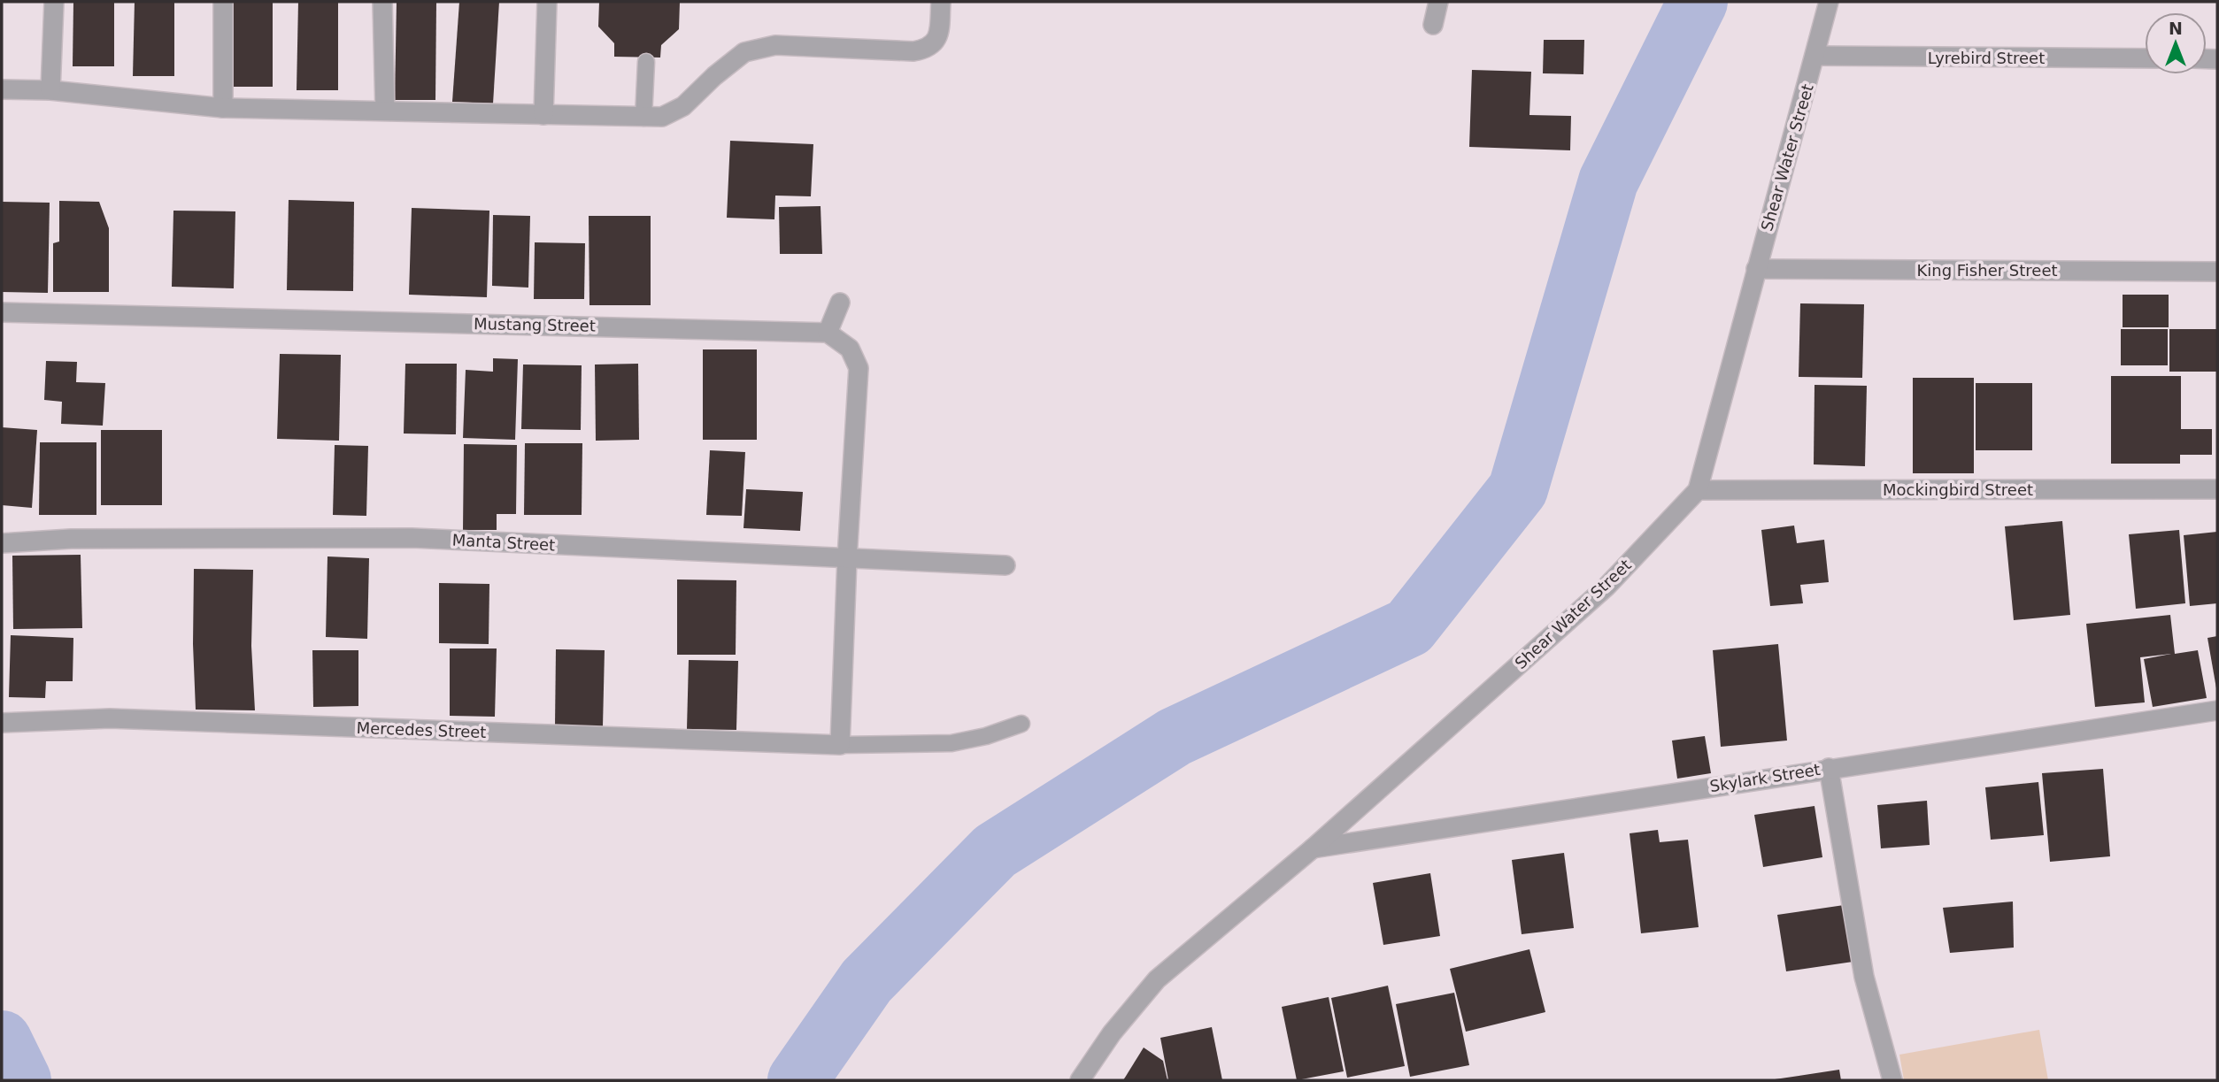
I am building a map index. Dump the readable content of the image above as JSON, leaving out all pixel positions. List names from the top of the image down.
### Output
{
  "streets": {
    "street": [
      "Lyrebird Street",
      "Shear Water Street",
      "King Fisher Street",
      "Mustang Street",
      "Mockingbird Street",
      "Manta Street",
      "Mercedes Street",
      "Skylark Street"
    ]
  },
  "crossings": [
    ["Lyrebird Street", "Shear Water Street"],
    ["Shear Water Street", "King Fisher Street"],
    ["Shear Water Street", "Mockingbird Street"],
    ["Shear Water Street", "Skylark Street"]
  ],
  "north": "top"
}
